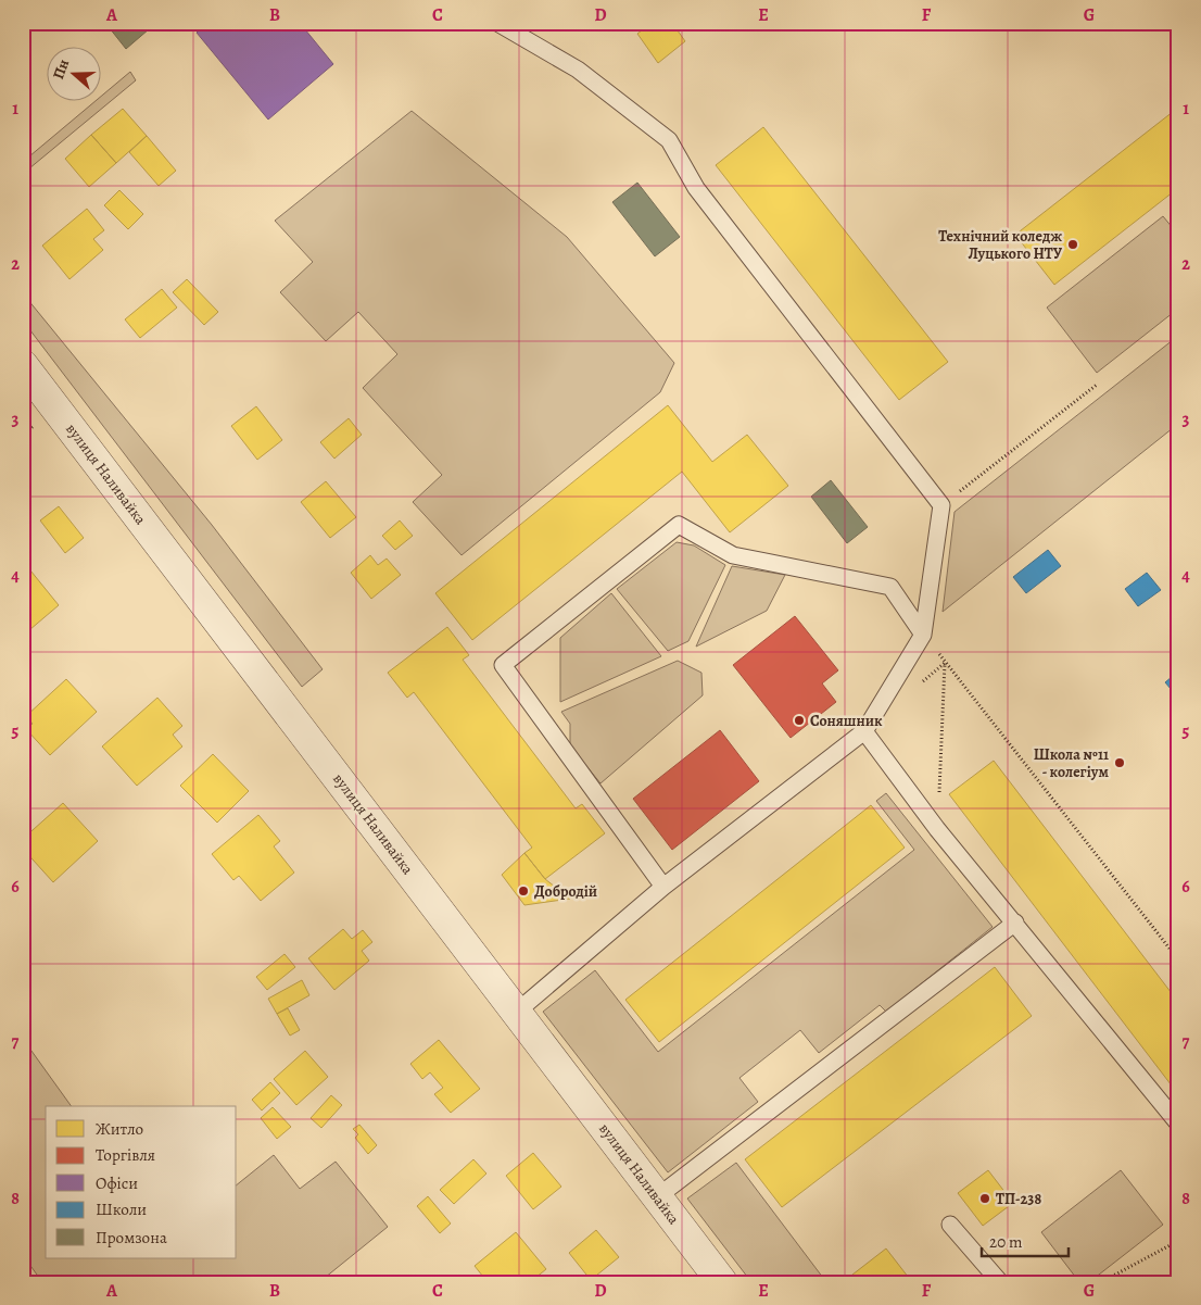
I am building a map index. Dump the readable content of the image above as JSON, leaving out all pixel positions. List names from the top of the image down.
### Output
{
  "streets": {
    "street": ["вулиця Наливайка"]
  },
  "places": [
    "Технічний коледж Луцького НТУ",
    "Соняшник",
    "Школа №11 - колегіум",
    "Добродій",
    "ТП-238"
  ],
  "legend": [
    "Житло",
    "Торгівля",
    "Офіси",
    "Школи",
    "Промзона"
  ],
  "scale_bar": "20 m",
  "north": "left",
  "grid": {
    "columns": [
      "A",
      "B",
      "C",
      "D",
      "E",
      "F",
      "G"
    ],
    "rows": [
      "1",
      "2",
      "3",
      "4",
      "5",
      "6",
      "7",
      "8"
    ]
  }
}
